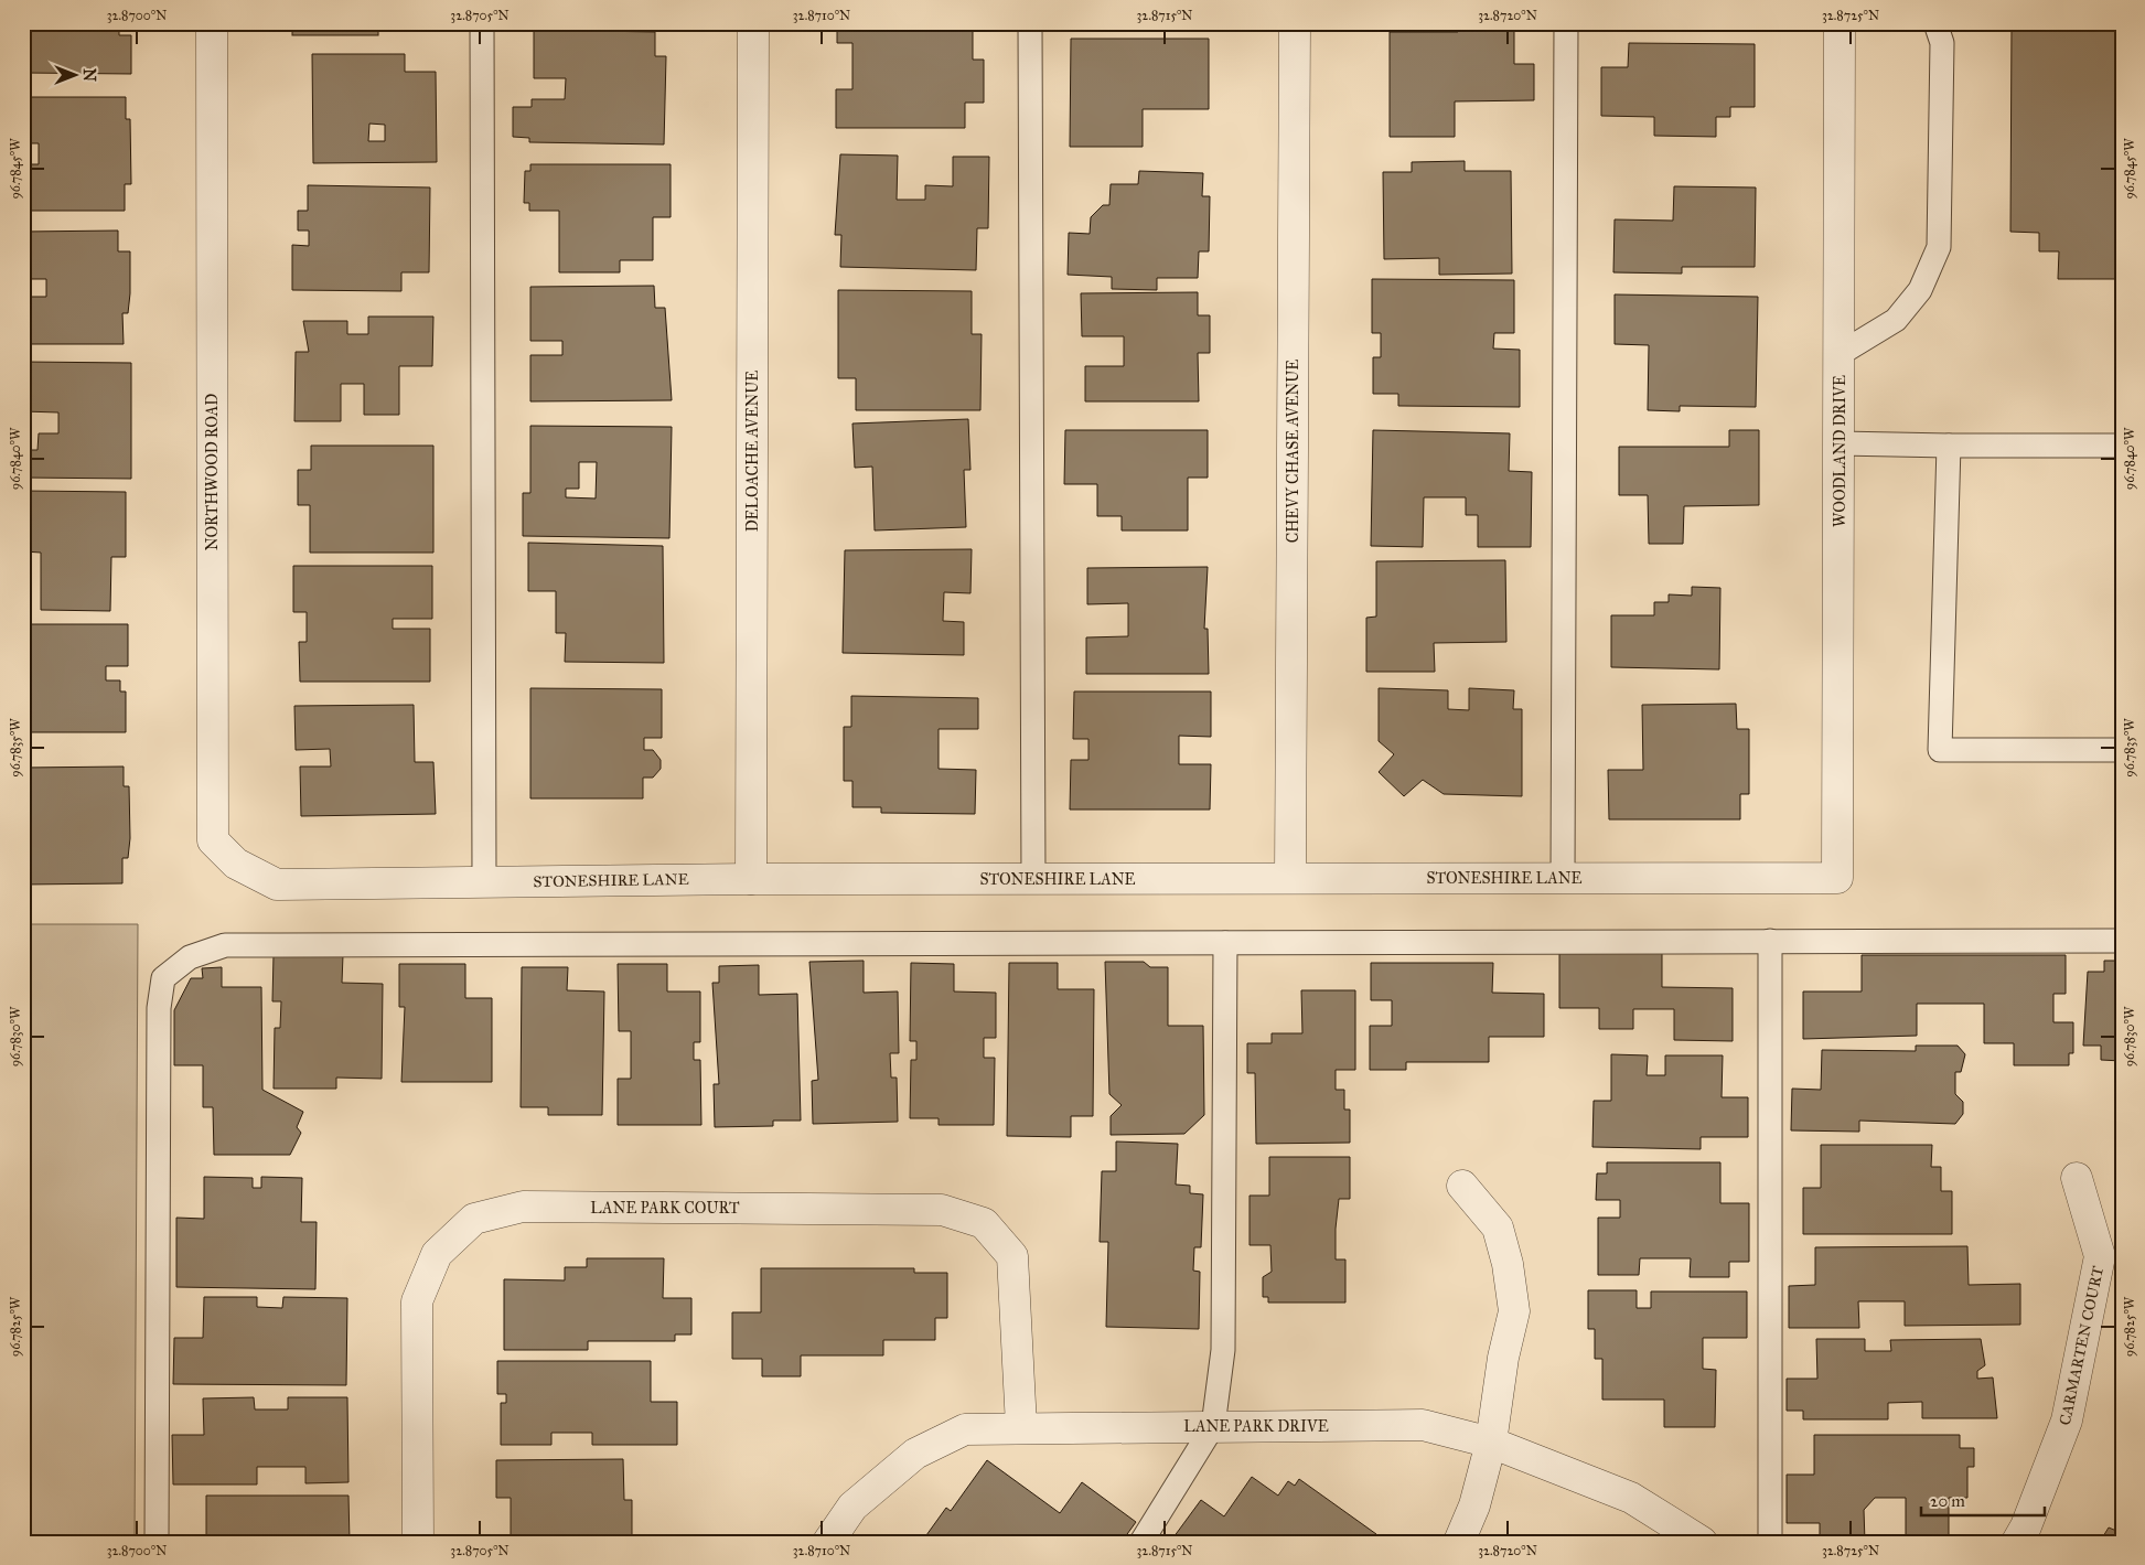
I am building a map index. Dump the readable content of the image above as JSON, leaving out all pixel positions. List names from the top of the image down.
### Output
{
  "streets": {
    "street": [
      "DELOACHE AVENUE",
      "CHEVY CHASE AVENUE",
      "WOODLAND DRIVE",
      "NORTHWOOD ROAD",
      "STONESHIRE LANE",
      "LANE PARK COURT",
      "CARMARTEN COURT",
      "LANE PARK DRIVE"
    ]
  },
  "crossings": [
    ["DELOACHE AVENUE", "STONESHIRE LANE"],
    ["CHEVY CHASE AVENUE", "STONESHIRE LANE"],
    ["WOODLAND DRIVE", "STONESHIRE LANE"],
    ["NORTHWOOD ROAD", "STONESHIRE LANE"],
    ["LANE PARK COURT", "LANE PARK DRIVE"]
  ],
  "scale_bar": "20 m",
  "north": "right",
  "coordinates": [
    "32.8700°N",
    "32.8705°N",
    "32.8710°N",
    "32.8715°N",
    "32.8720°N",
    "32.8725°N",
    "96.7845°W",
    "96.7840°W",
    "96.7835°W",
    "96.7830°W",
    "96.7825°W"
  ]
}
